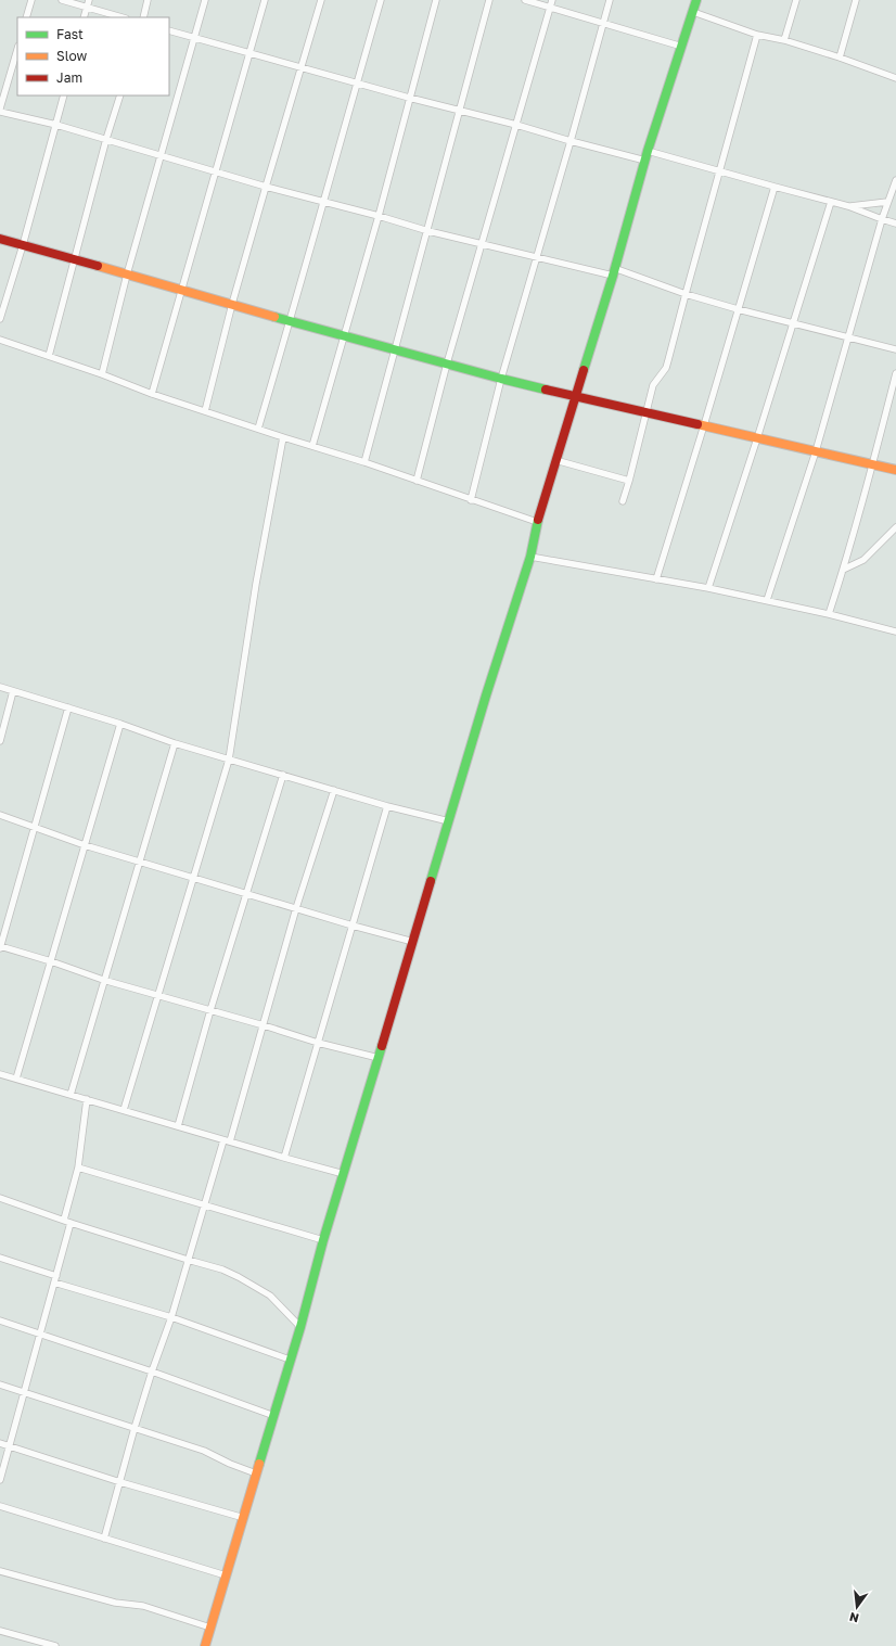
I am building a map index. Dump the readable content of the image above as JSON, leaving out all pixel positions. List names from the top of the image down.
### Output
{
  "legend": ["Fast", "Slow", "Jam"],
  "north": "bottom"
}
